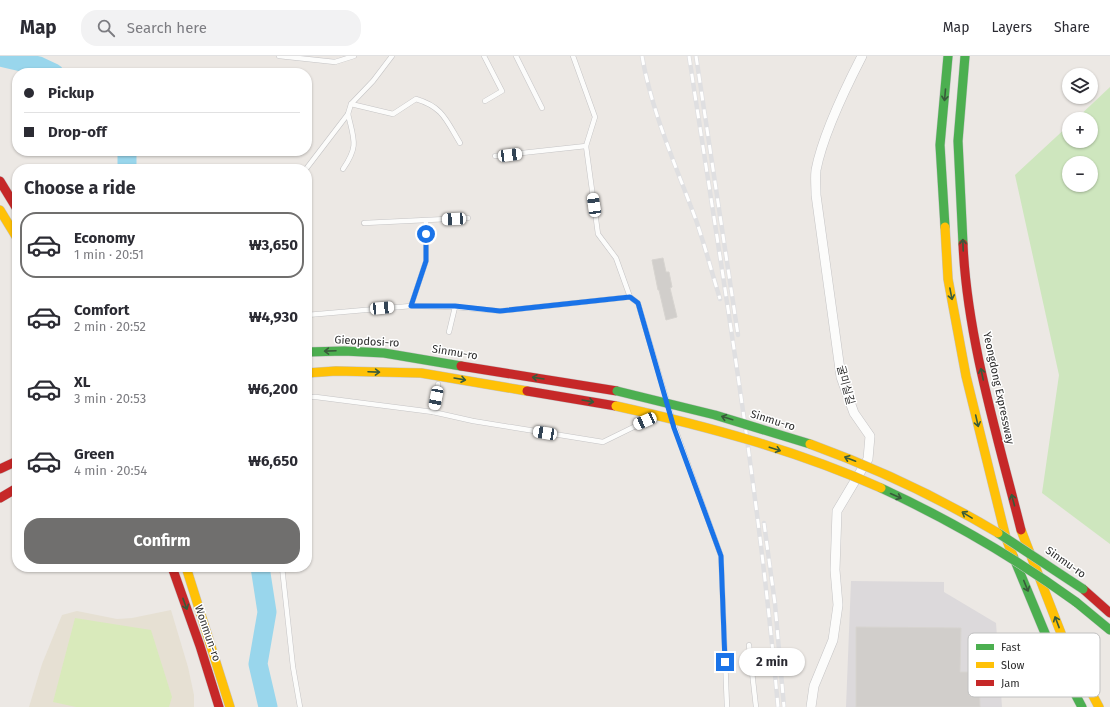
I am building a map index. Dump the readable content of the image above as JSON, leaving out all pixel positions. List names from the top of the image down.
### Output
{
  "streets": {
    "main road": [
      "Gieopdosi-ro",
      "Sinmu-ro",
      "Yeongdong Expressway",
      "Wonmun-ro"
    ],
    "street": ["굴미실길"]
  },
  "crossings": [
    ["Gieopdosi-ro", "Sinmu-ro"]
  ],
  "legend": ["Fast", "Slow", "Jam"],
  "page": {
    "header": "Map",
    "search": "Search here",
    "nav": ["Map", "Layers", "Share"],
    "map_buttons": ["+", "−"],
    "banner": ["Pickup", "Drop-off"],
    "heading": "Choose a ride",
    "list": [
      {
        "name": "Economy",
        "note": "1 min · 20:51",
        "value": "₩3,650"
      },
      {
        "name": "Comfort",
        "note": "2 min · 20:52",
        "value": "₩4,930"
      },
      {
        "name": "XL",
        "note": "3 min · 20:53",
        "value": "₩6,200"
      },
      {
        "name": "Green",
        "note": "4 min · 20:54",
        "value": "₩6,650"
      }
    ],
    "buttons": "Confirm",
    "bubble": "2 min"
  }
}
